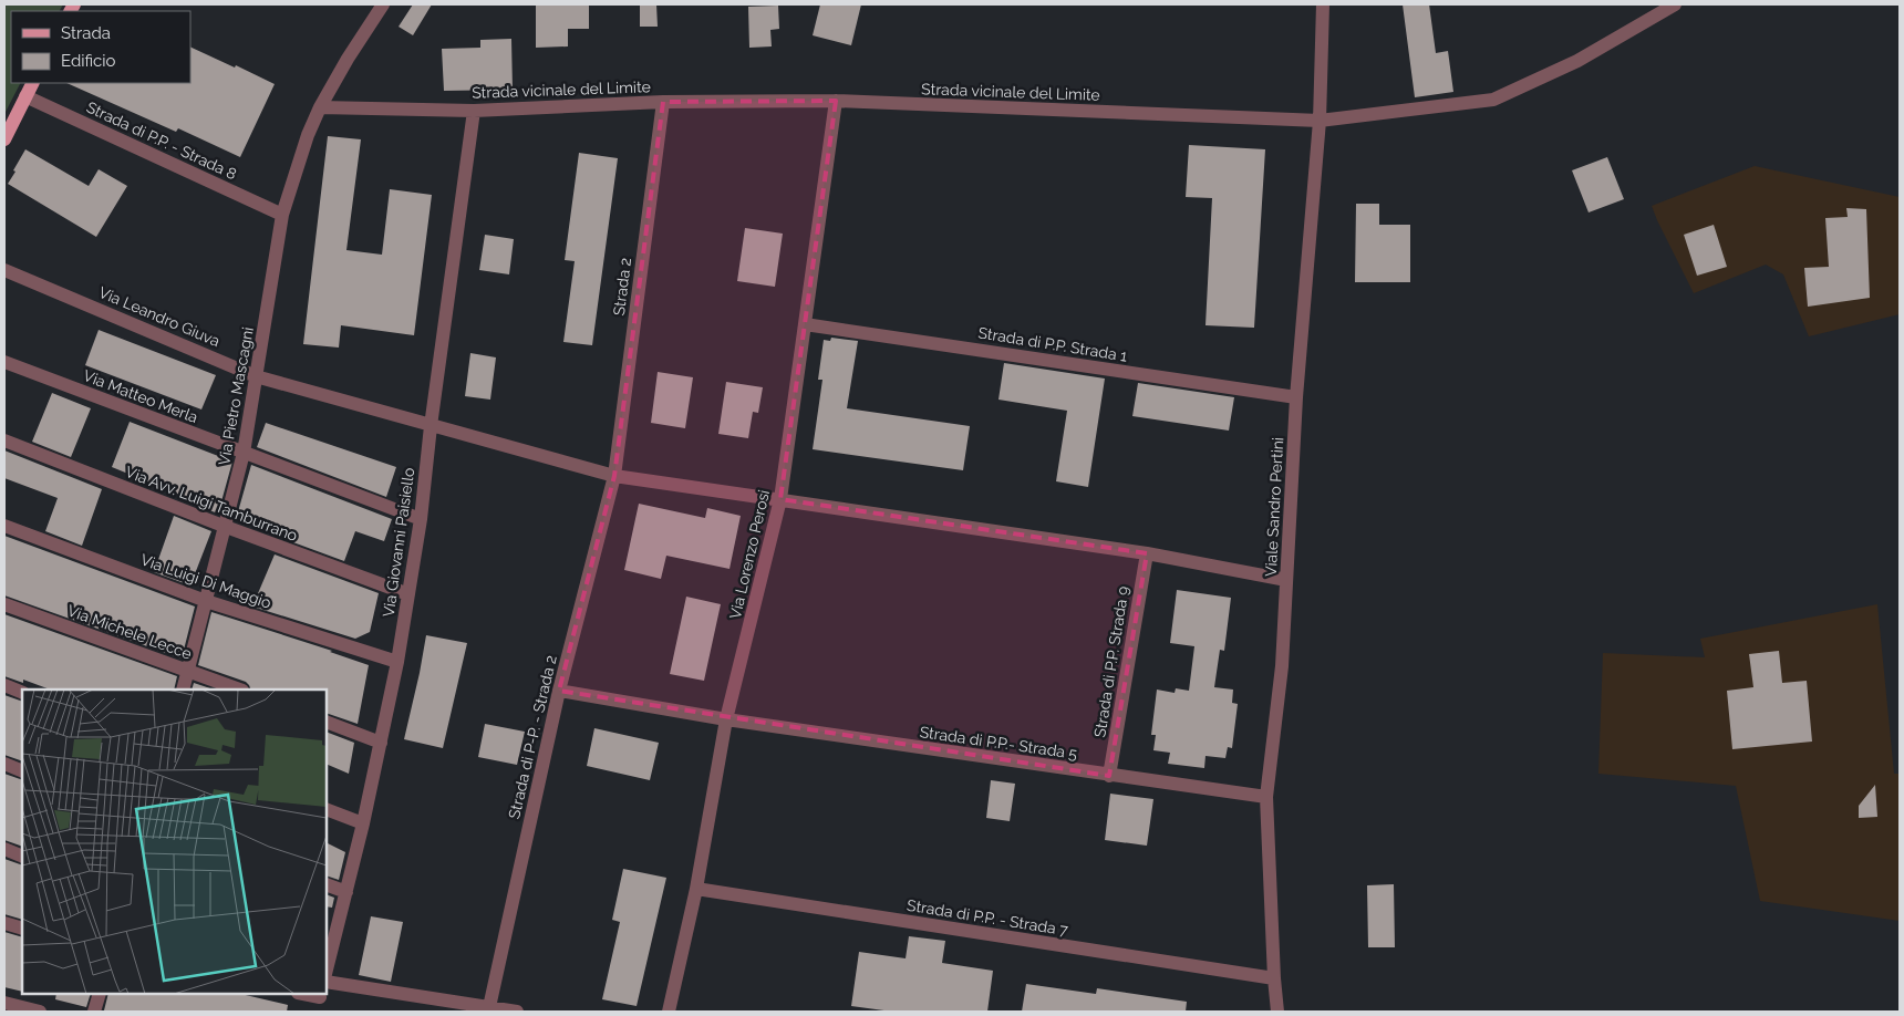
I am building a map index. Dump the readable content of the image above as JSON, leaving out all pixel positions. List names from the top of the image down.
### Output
{
  "streets": {
    "street": [
      "Strada vicinale del Limite",
      "Strada di P.P. - Strada 8",
      "Strada 2",
      "Via Leandro Giuva",
      "Strada di P.P. Strada 1",
      "Via Matteo Merla",
      "Via Pietro Mascagni",
      "Via Avv. Luigi Tamburrano",
      "Viale Sandro Pertini",
      "Via Giovanni Paisiello",
      "Via Lorenzo Perosi",
      "Via Luigi Di Maggio",
      "Via Michele Lecce",
      "Strada di P.P. Strada 9",
      "Strada di P-P. - Strada 2",
      "Strada di P.P.- Strada 5",
      "Strada di P.P. - Strada 7"
    ]
  },
  "crossings": [
    ["Strada vicinale del Limite", "Strada 2"],
    ["Strada vicinale del Limite", "Via Pietro Mascagni"],
    ["Strada vicinale del Limite", "Viale Sandro Pertini"],
    ["Strada vicinale del Limite", "Via Giovanni Paisiello"],
    ["Strada vicinale del Limite", "Via Lorenzo Perosi"],
    ["Strada di P.P. - Strada 8", "Via Pietro Mascagni"],
    ["Strada 2", "Via Leandro Giuva"],
    ["Strada 2", "Strada di P-P. - Strada 2"],
    ["Via Leandro Giuva", "Via Pietro Mascagni"],
    ["Via Leandro Giuva", "Viale Sandro Pertini"],
    ["Via Leandro Giuva", "Via Giovanni Paisiello"],
    ["Via Leandro Giuva", "Via Lorenzo Perosi"],
    ["Via Leandro Giuva", "Strada di P.P. Strada 9"],
    ["Via Leandro Giuva", "Strada di P-P. - Strada 2"],
    ["Strada di P.P. Strada 1", "Viale Sandro Pertini"],
    ["Strada di P.P. Strada 1", "Via Lorenzo Perosi"],
    ["Via Matteo Merla", "Via Pietro Mascagni"],
    ["Via Matteo Merla", "Via Giovanni Paisiello"],
    ["Via Pietro Mascagni", "Via Avv. Luigi Tamburrano"],
    ["Via Pietro Mascagni", "Via Luigi Di Maggio"],
    ["Via Pietro Mascagni", "Via Michele Lecce"],
    ["Via Avv. Luigi Tamburrano", "Via Giovanni Paisiello"],
    ["Viale Sandro Pertini", "Strada di P.P.- Strada 5"],
    ["Viale Sandro Pertini", "Strada di P.P. - Strada 7"],
    ["Via Giovanni Paisiello", "Via Luigi Di Maggio"],
    ["Via Lorenzo Perosi", "Strada di P.P.- Strada 5"],
    ["Via Lorenzo Perosi", "Strada di P.P. - Strada 7"],
    ["Strada di P.P. Strada 9", "Strada di P.P.- Strada 5"],
    ["Strada di P-P. - Strada 2", "Strada di P.P.- Strada 5"]
  ],
  "legend": ["Strada", "Edificio"]
}
